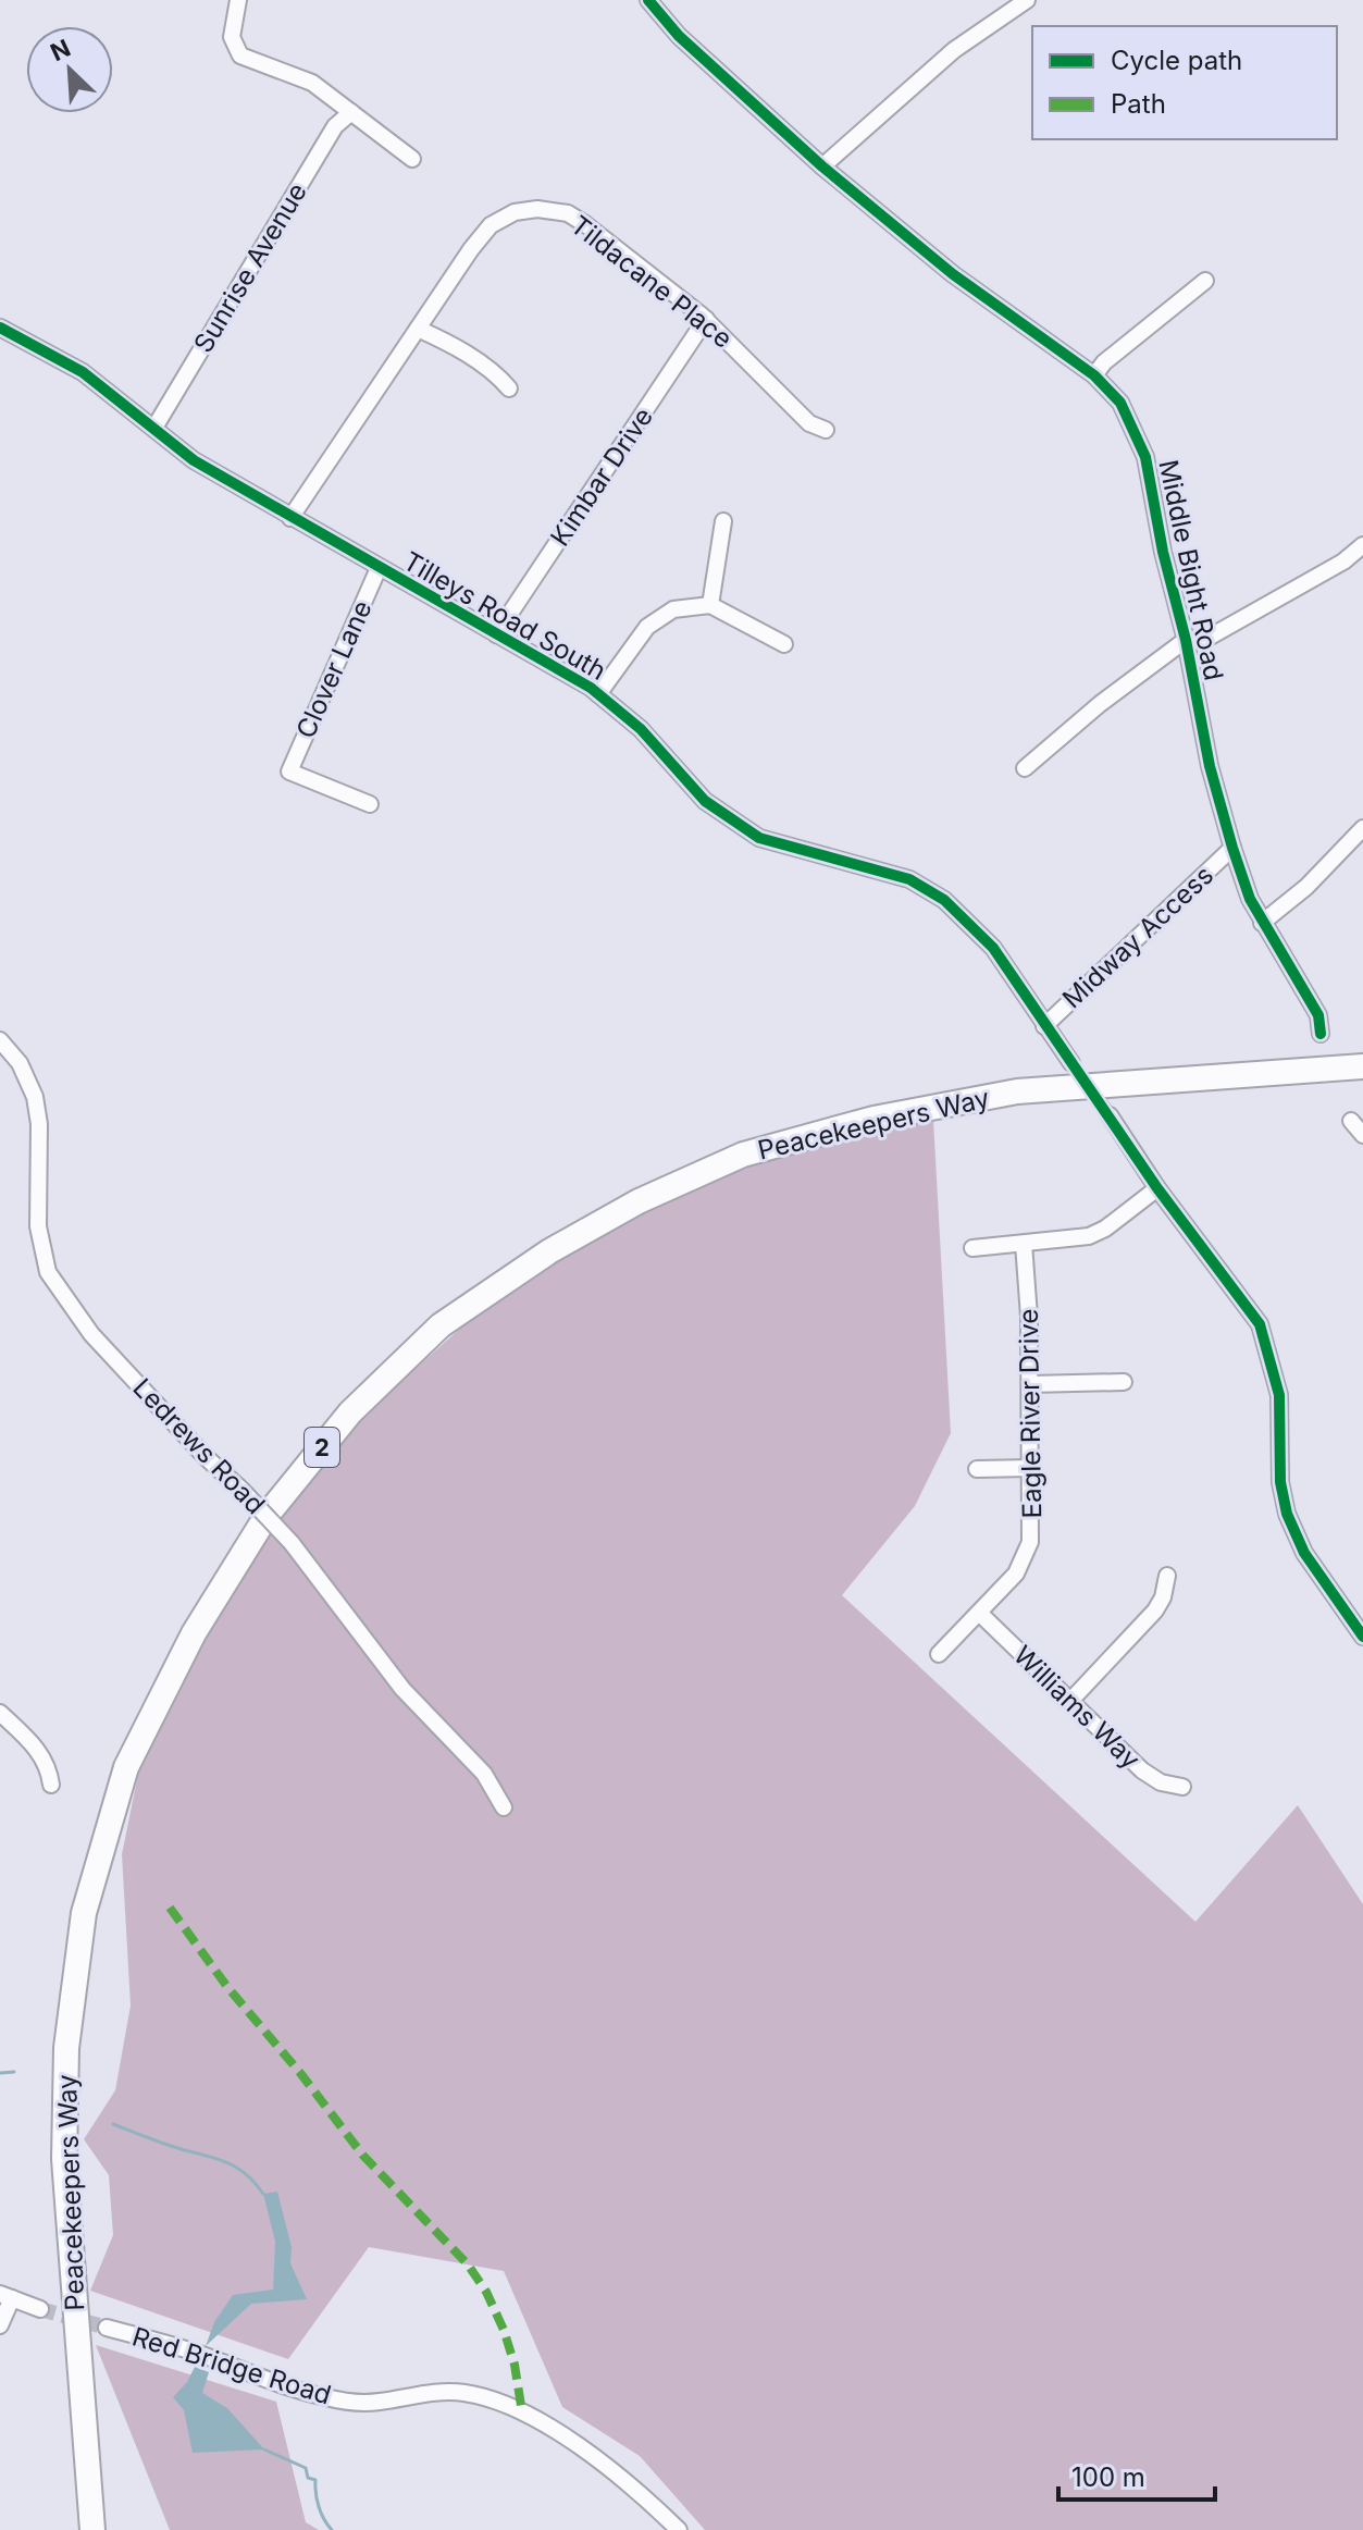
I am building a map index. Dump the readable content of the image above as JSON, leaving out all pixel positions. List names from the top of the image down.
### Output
{
  "streets": {
    "highway": ["Peacekeepers Way", "2"],
    "street": [
      "Sunrise Avenue",
      "Tildacane Place",
      "Kimbar Drive",
      "Middle Bight Road",
      "Tilleys Road South",
      "Clover Lane",
      "Midway Access",
      "Eagle River Drive",
      "Ledrews Road",
      "Williams Way",
      "Red Bridge Road"
    ]
  },
  "crossings": [
    ["Sunrise Avenue", "Tilleys Road South"],
    ["Tildacane Place", "Kimbar Drive"],
    ["Tildacane Place", "Tilleys Road South"],
    ["Kimbar Drive", "Tilleys Road South"],
    ["Middle Bight Road", "Midway Access"],
    ["Tilleys Road South", "Clover Lane"],
    ["Tilleys Road South", "Midway Access"],
    ["Eagle River Drive", "Williams Way"]
  ],
  "legend": ["Cycle path", "Path"],
  "scale_bar": "100 m",
  "north": "top left"
}
